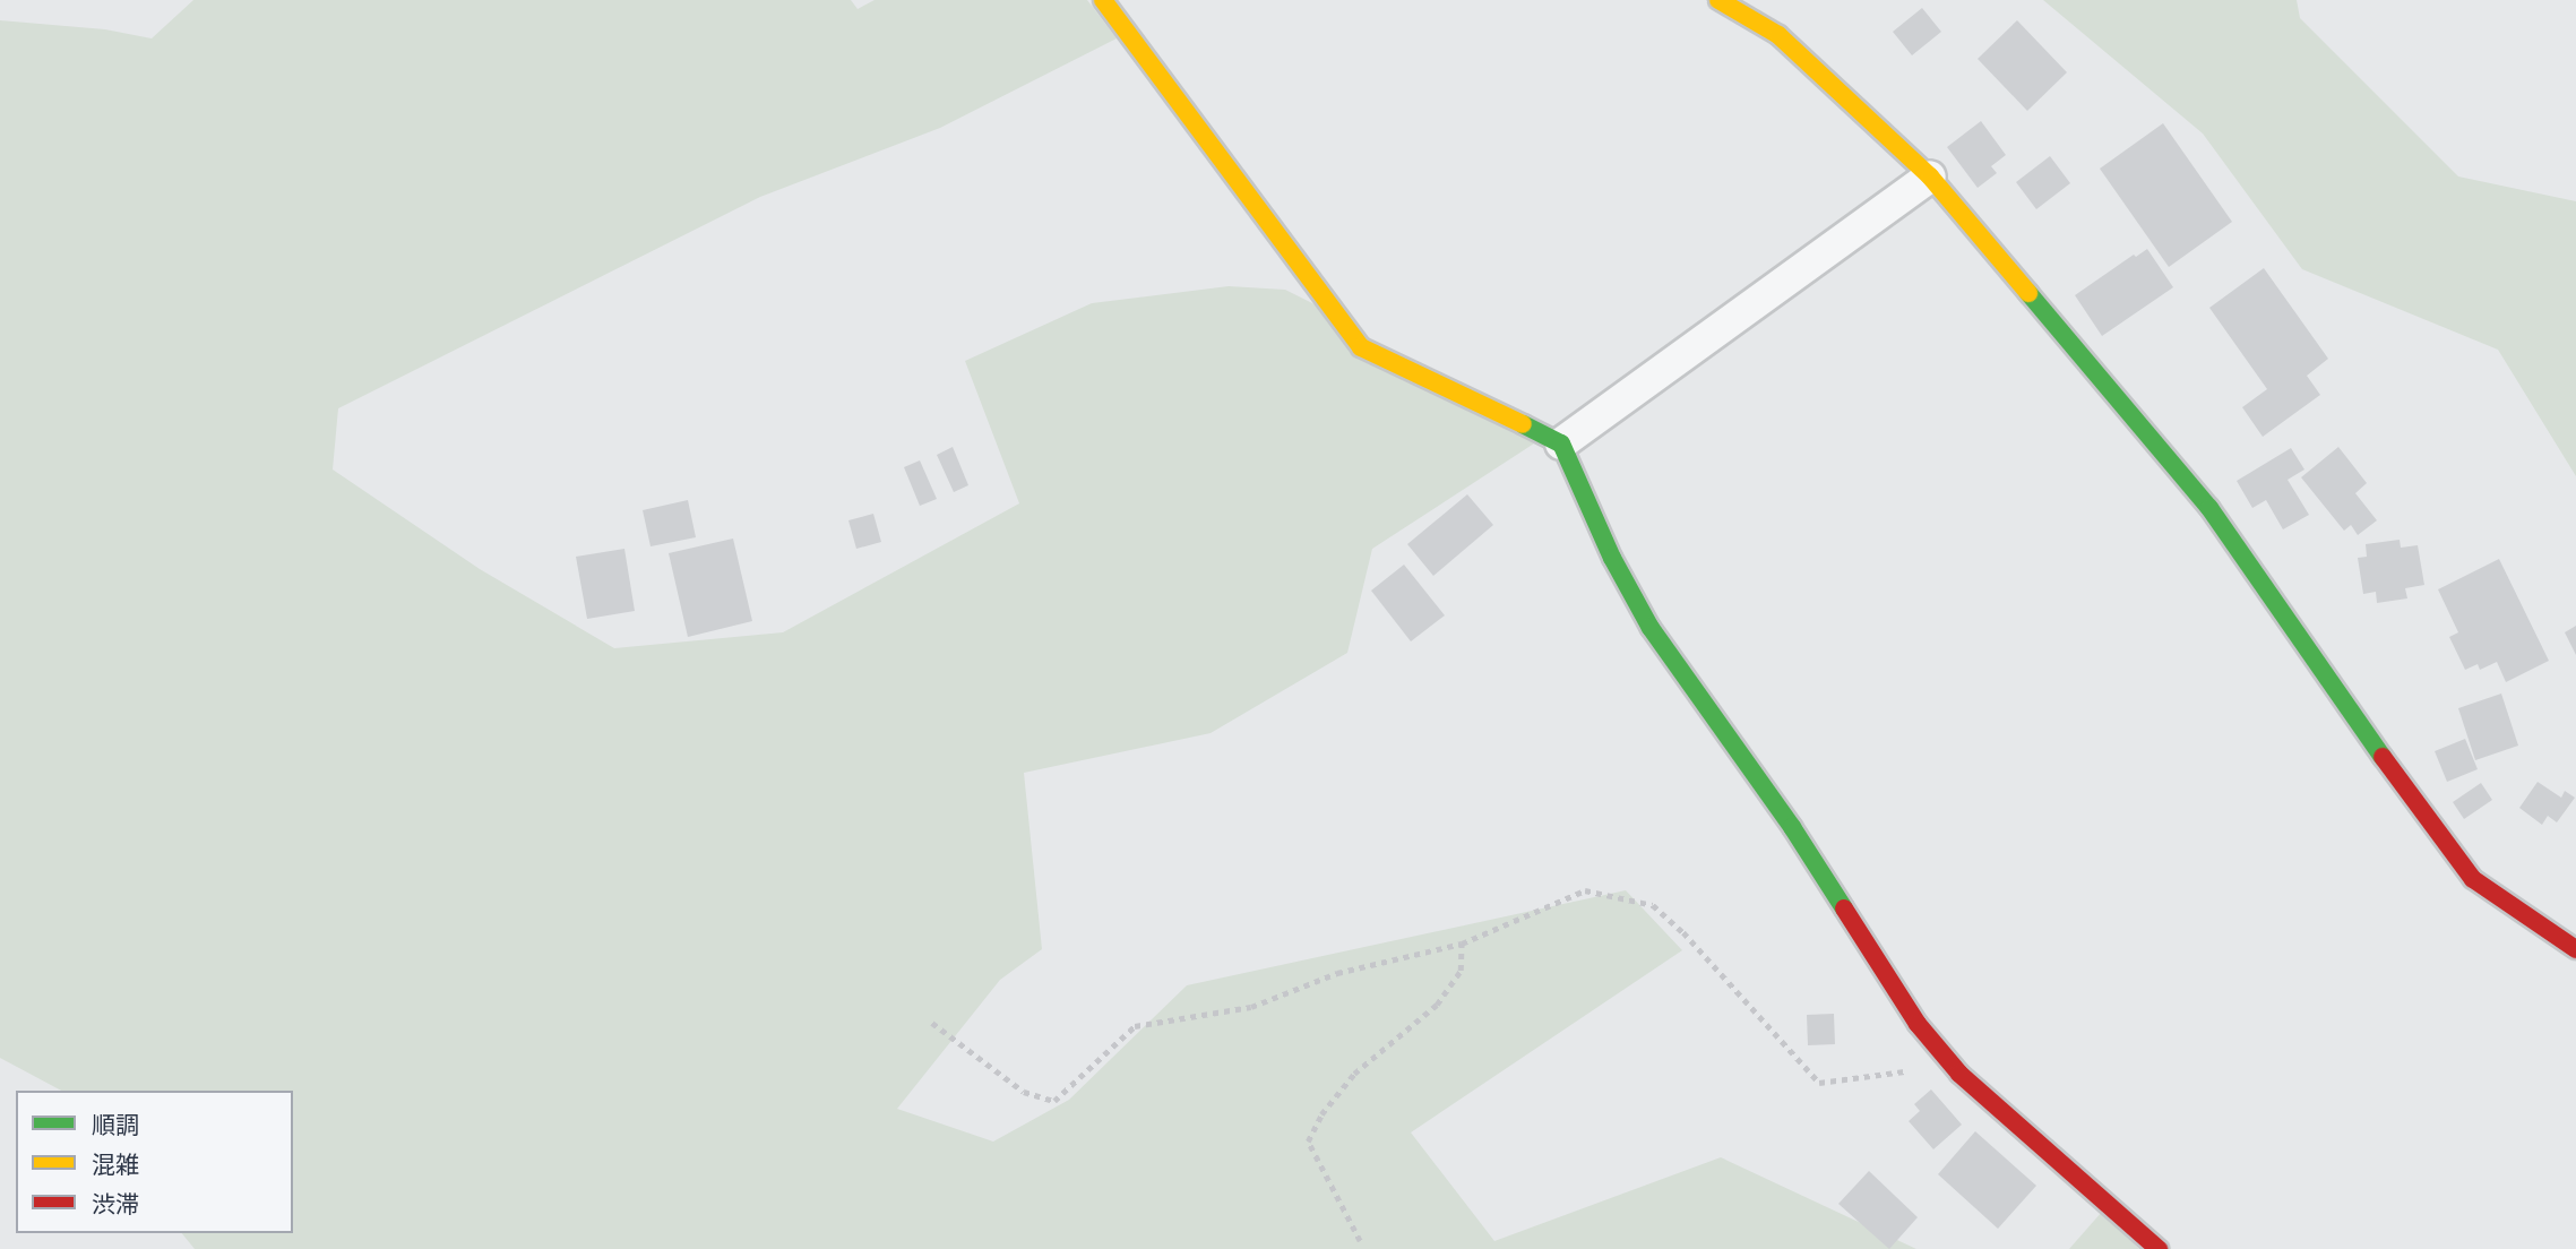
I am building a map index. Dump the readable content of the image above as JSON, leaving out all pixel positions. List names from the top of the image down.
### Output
{
  "legend": ["順調", "混雑", "渋滞"]
}
